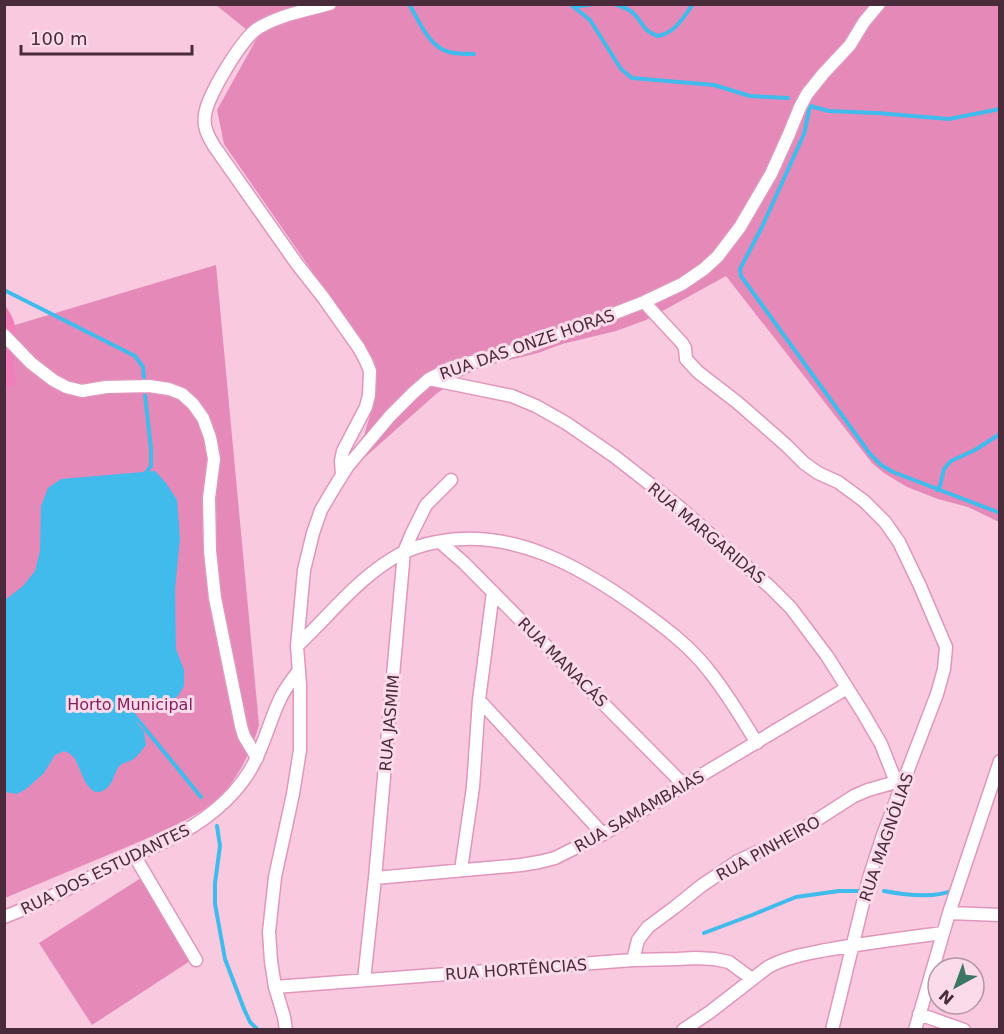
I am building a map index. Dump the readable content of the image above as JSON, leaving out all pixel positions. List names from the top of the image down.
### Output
{
  "streets": {
    "street": [
      "RUA DAS ONZE HORAS",
      "RUA MARGARIDAS",
      "RUA MANACÁS",
      "RUA JASMIM",
      "RUA SAMAMBAIAS",
      "RUA MAGNÓLIAS",
      "RUA PINHEIRO",
      "RUA DOS ESTUDANTES",
      "RUA HORTÊNCIAS"
    ]
  },
  "crossings": [
    ["RUA DAS ONZE HORAS", "RUA MARGARIDAS"],
    ["RUA DAS ONZE HORAS", "RUA MAGNÓLIAS"],
    ["RUA DAS ONZE HORAS", "RUA DOS ESTUDANTES"],
    ["RUA DAS ONZE HORAS", "RUA HORTÊNCIAS"],
    ["RUA MARGARIDAS", "RUA SAMAMBAIAS"],
    ["RUA MARGARIDAS", "RUA MAGNÓLIAS"],
    ["RUA MARGARIDAS", "RUA PINHEIRO"],
    ["RUA MANACÁS", "RUA SAMAMBAIAS"],
    ["RUA JASMIM", "RUA SAMAMBAIAS"],
    ["RUA JASMIM", "RUA HORTÊNCIAS"],
    ["RUA MAGNÓLIAS", "RUA PINHEIRO"],
    ["RUA PINHEIRO", "RUA HORTÊNCIAS"]
  ],
  "parks": ["Horto Municipal"],
  "scale_bar": "100 m",
  "north": "bottom left"
}
